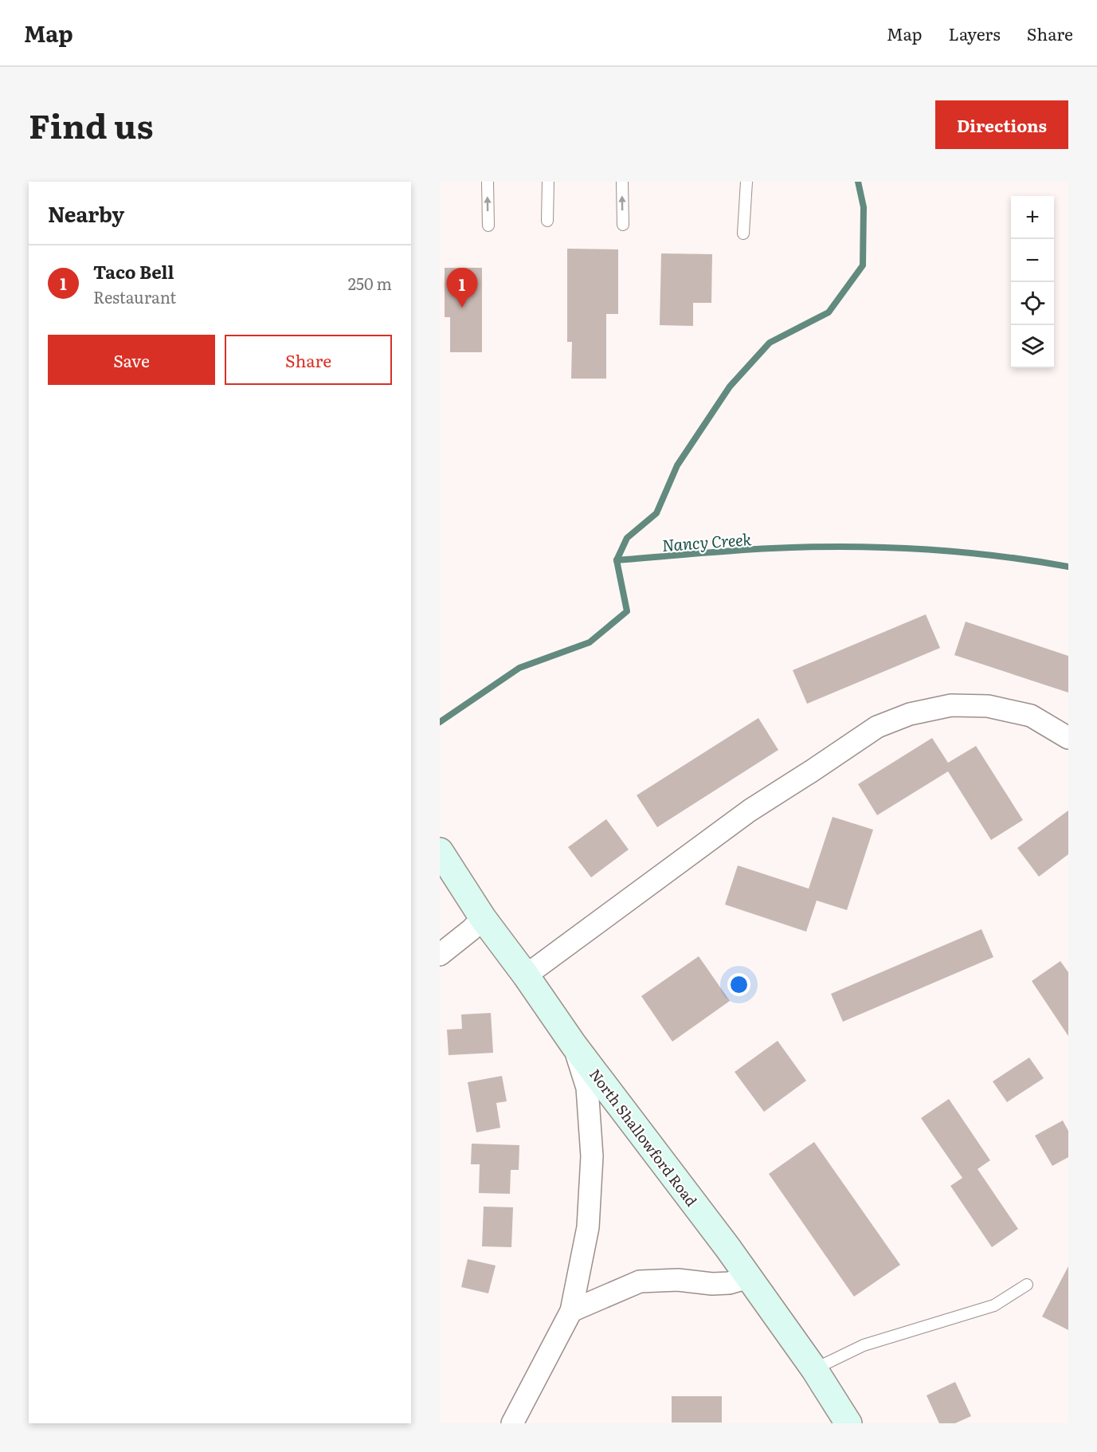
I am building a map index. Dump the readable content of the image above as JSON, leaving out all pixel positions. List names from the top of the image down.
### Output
{
  "streets": {
    "street": ["North Shallowford Road"]
  },
  "water": ["Nancy Creek"],
  "page": {
    "header": "Map",
    "nav": ["Map", "Layers", "Share"],
    "title": "Find us",
    "buttons": [
      "Directions",
      ["Save", "Share"]
    ],
    "heading": "Nearby",
    "map_buttons": ["+", "−"],
    "list": [
      {
        "mark": "1",
        "name": "Taco Bell",
        "note": "Restaurant",
        "value": "250 m"
      }
    ],
    "pins": "1"
  }
}
